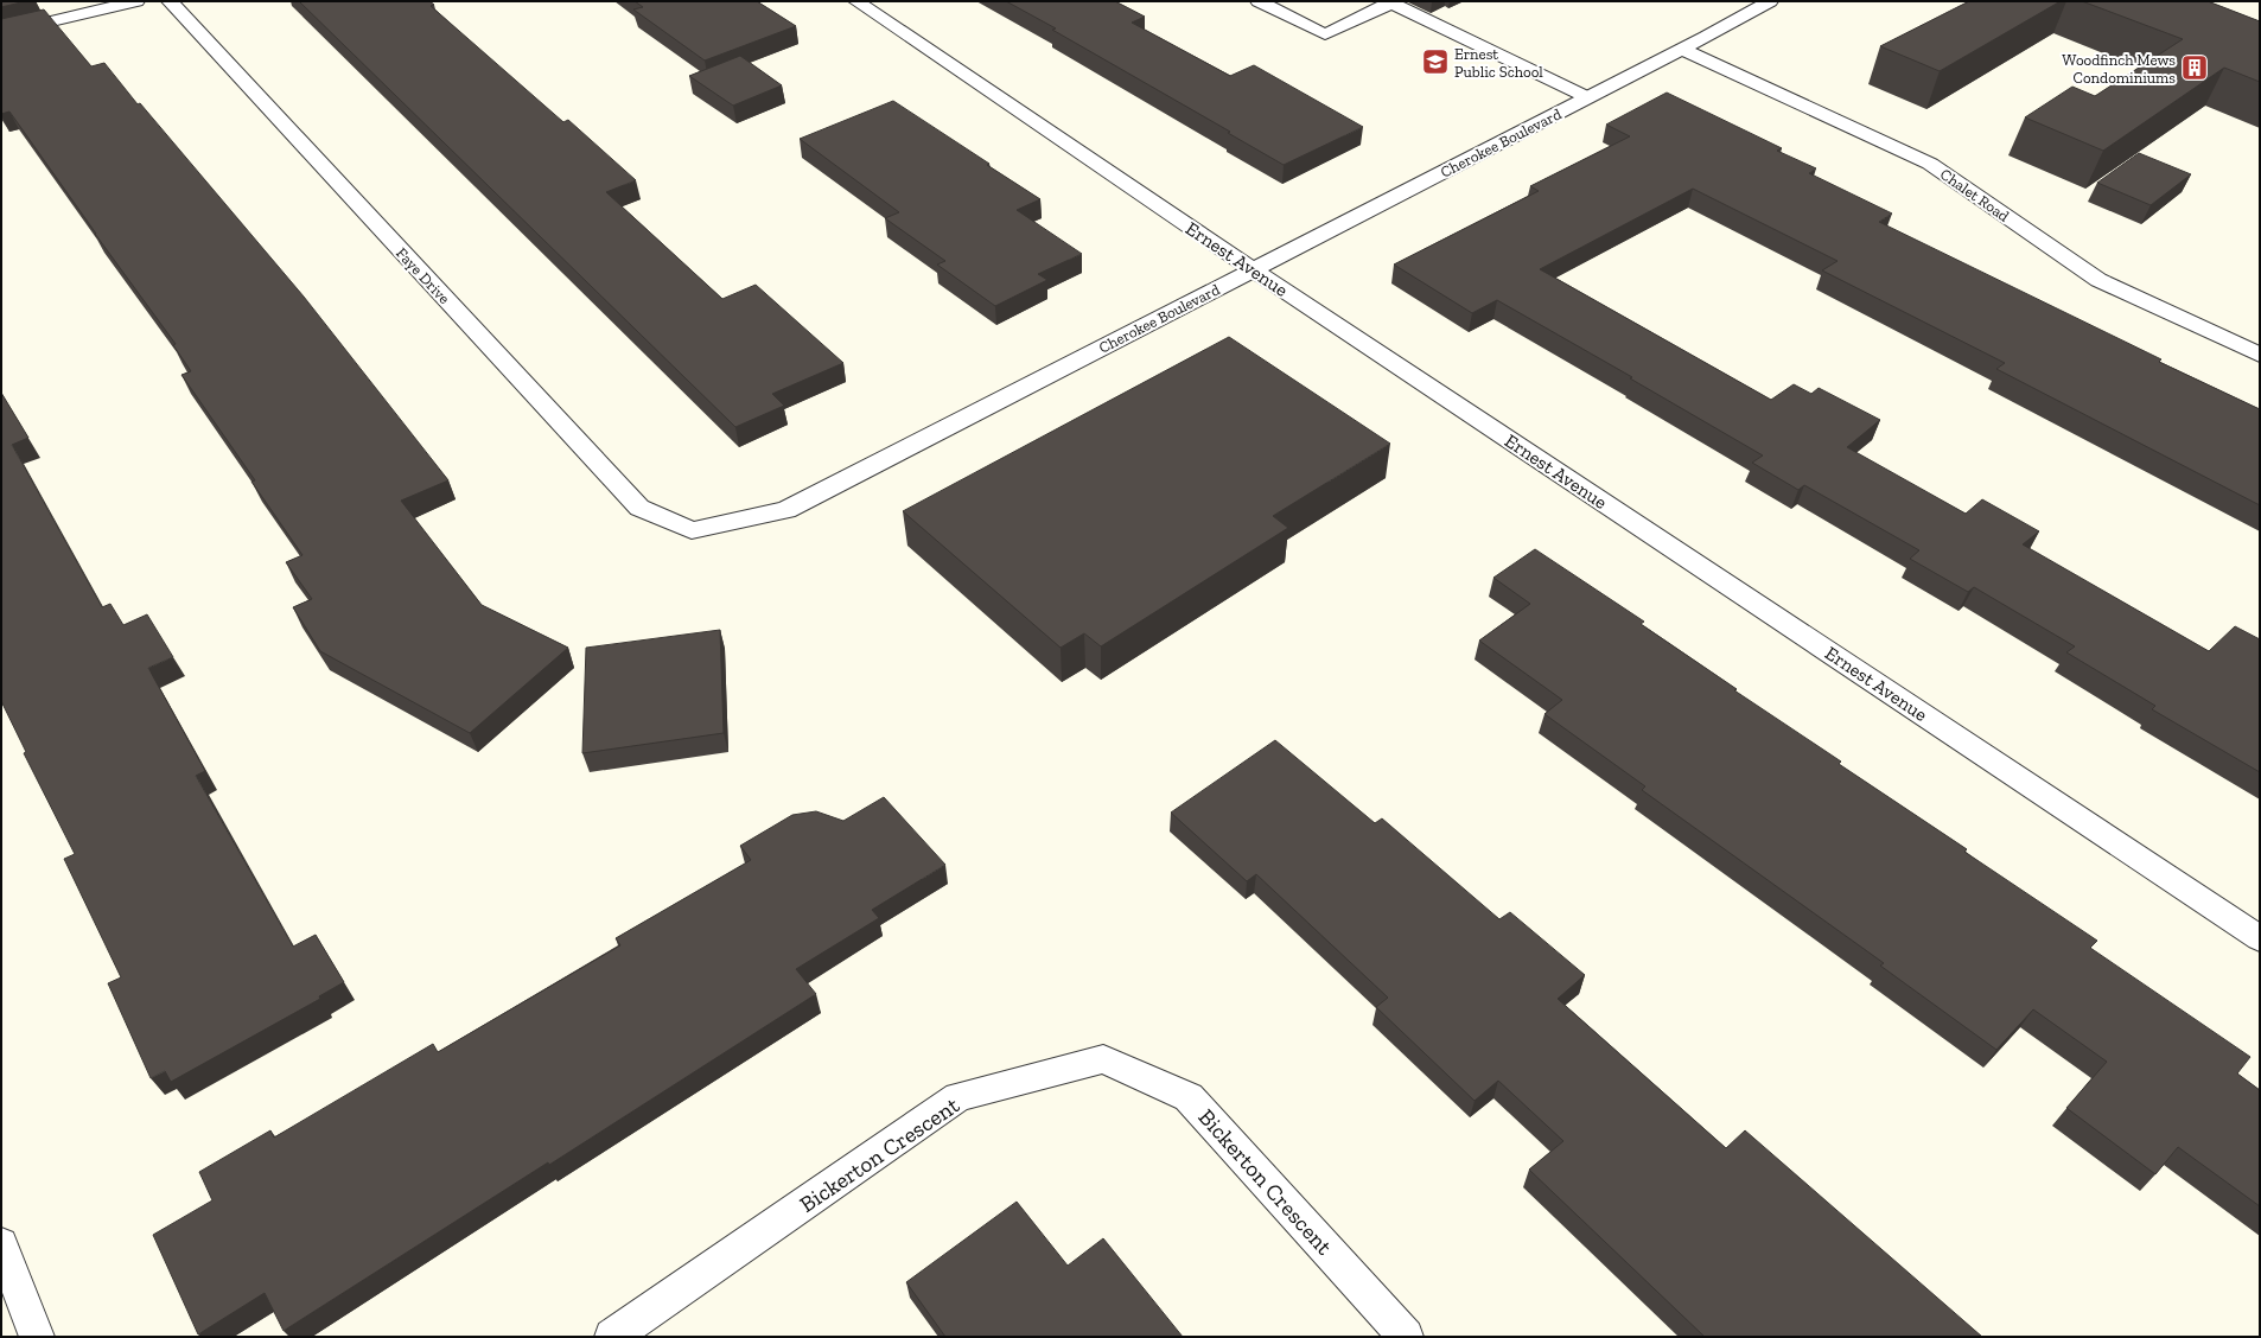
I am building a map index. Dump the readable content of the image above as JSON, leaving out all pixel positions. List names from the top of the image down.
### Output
{
  "streets": {
    "street": [
      "Cherokee Boulevard",
      "Chalet Road",
      "Ernest Avenue",
      "Faye Drive",
      "Bickerton Crescent"
    ]
  },
  "crossings": [
    ["Cherokee Boulevard", "Chalet Road"],
    ["Cherokee Boulevard", "Ernest Avenue"],
    ["Cherokee Boulevard", "Faye Drive"]
  ],
  "places": {
    "school or university": ["Ernest Public School"],
    "building": ["Woodfinch Mews Condominiums"]
  }
}
